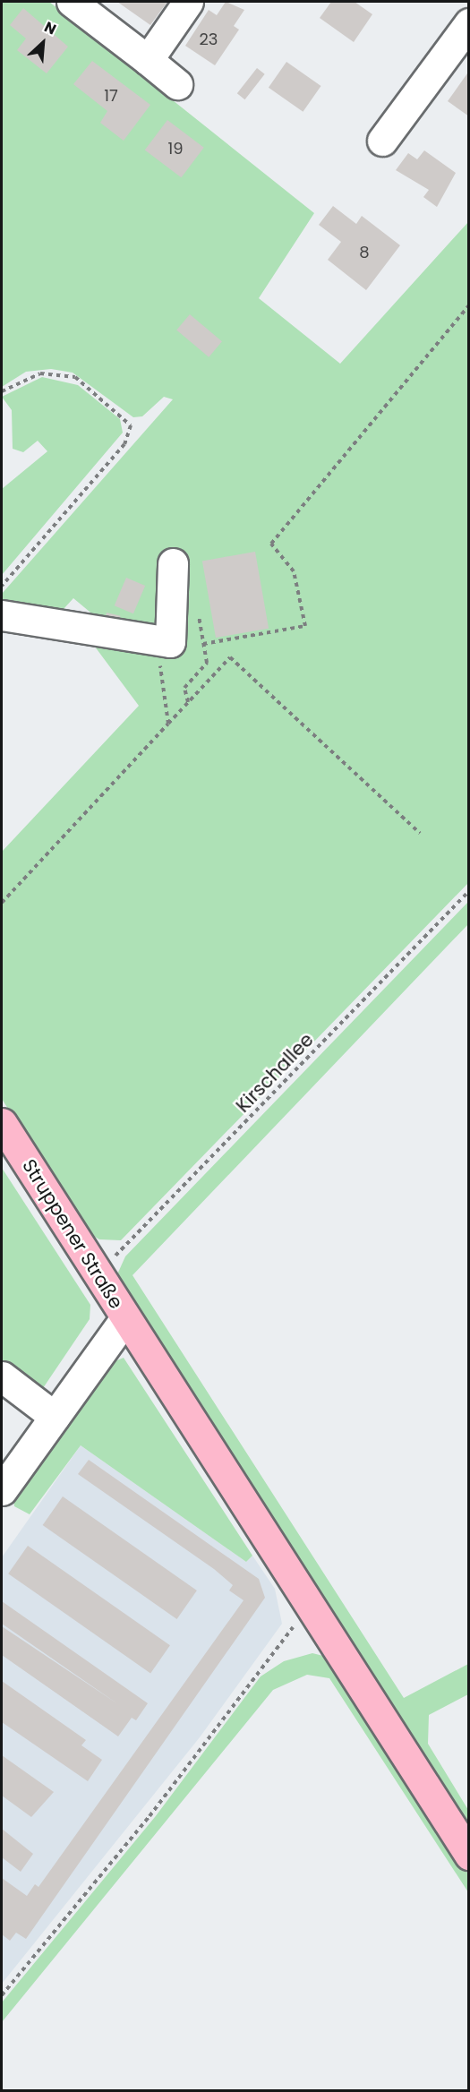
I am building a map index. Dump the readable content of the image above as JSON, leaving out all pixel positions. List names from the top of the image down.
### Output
{
  "streets": {
    "main road": ["Struppener Straße"],
    "path": ["Kirschallee"]
  },
  "crossings": [
    ["Kirschallee", "Struppener Straße"]
  ],
  "house_numbers": [
    "23",
    "17",
    "19",
    "8"
  ],
  "north": "top right"
}
